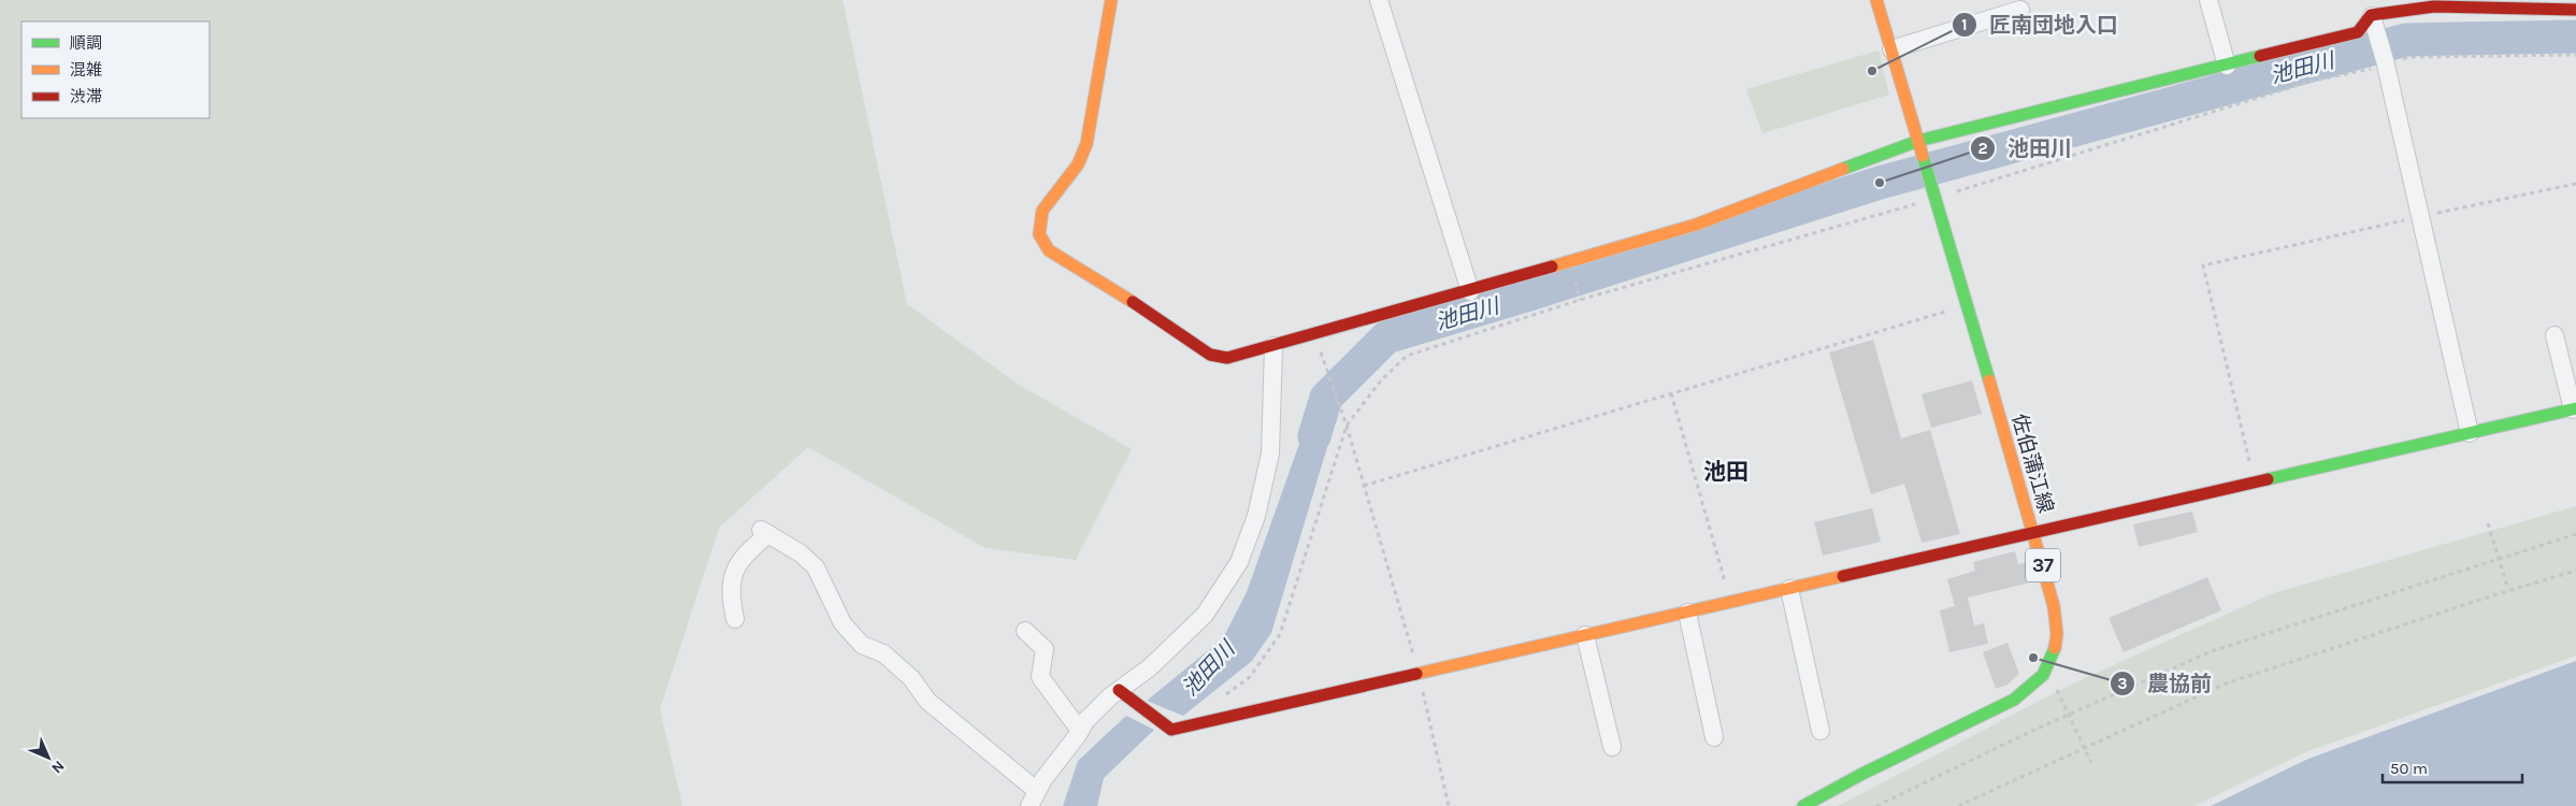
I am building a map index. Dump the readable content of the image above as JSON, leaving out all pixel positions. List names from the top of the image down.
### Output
{
  "streets": {
    "street": ["佐伯蒲江線", "37"]
  },
  "districts": ["池田"],
  "water": ["池田川"],
  "places": ["匠南団地入口", "池田川", "農協前"],
  "legend": ["順調", "混雑", "渋滞"],
  "scale_bar": "50 m",
  "north": "bottom right"
}
